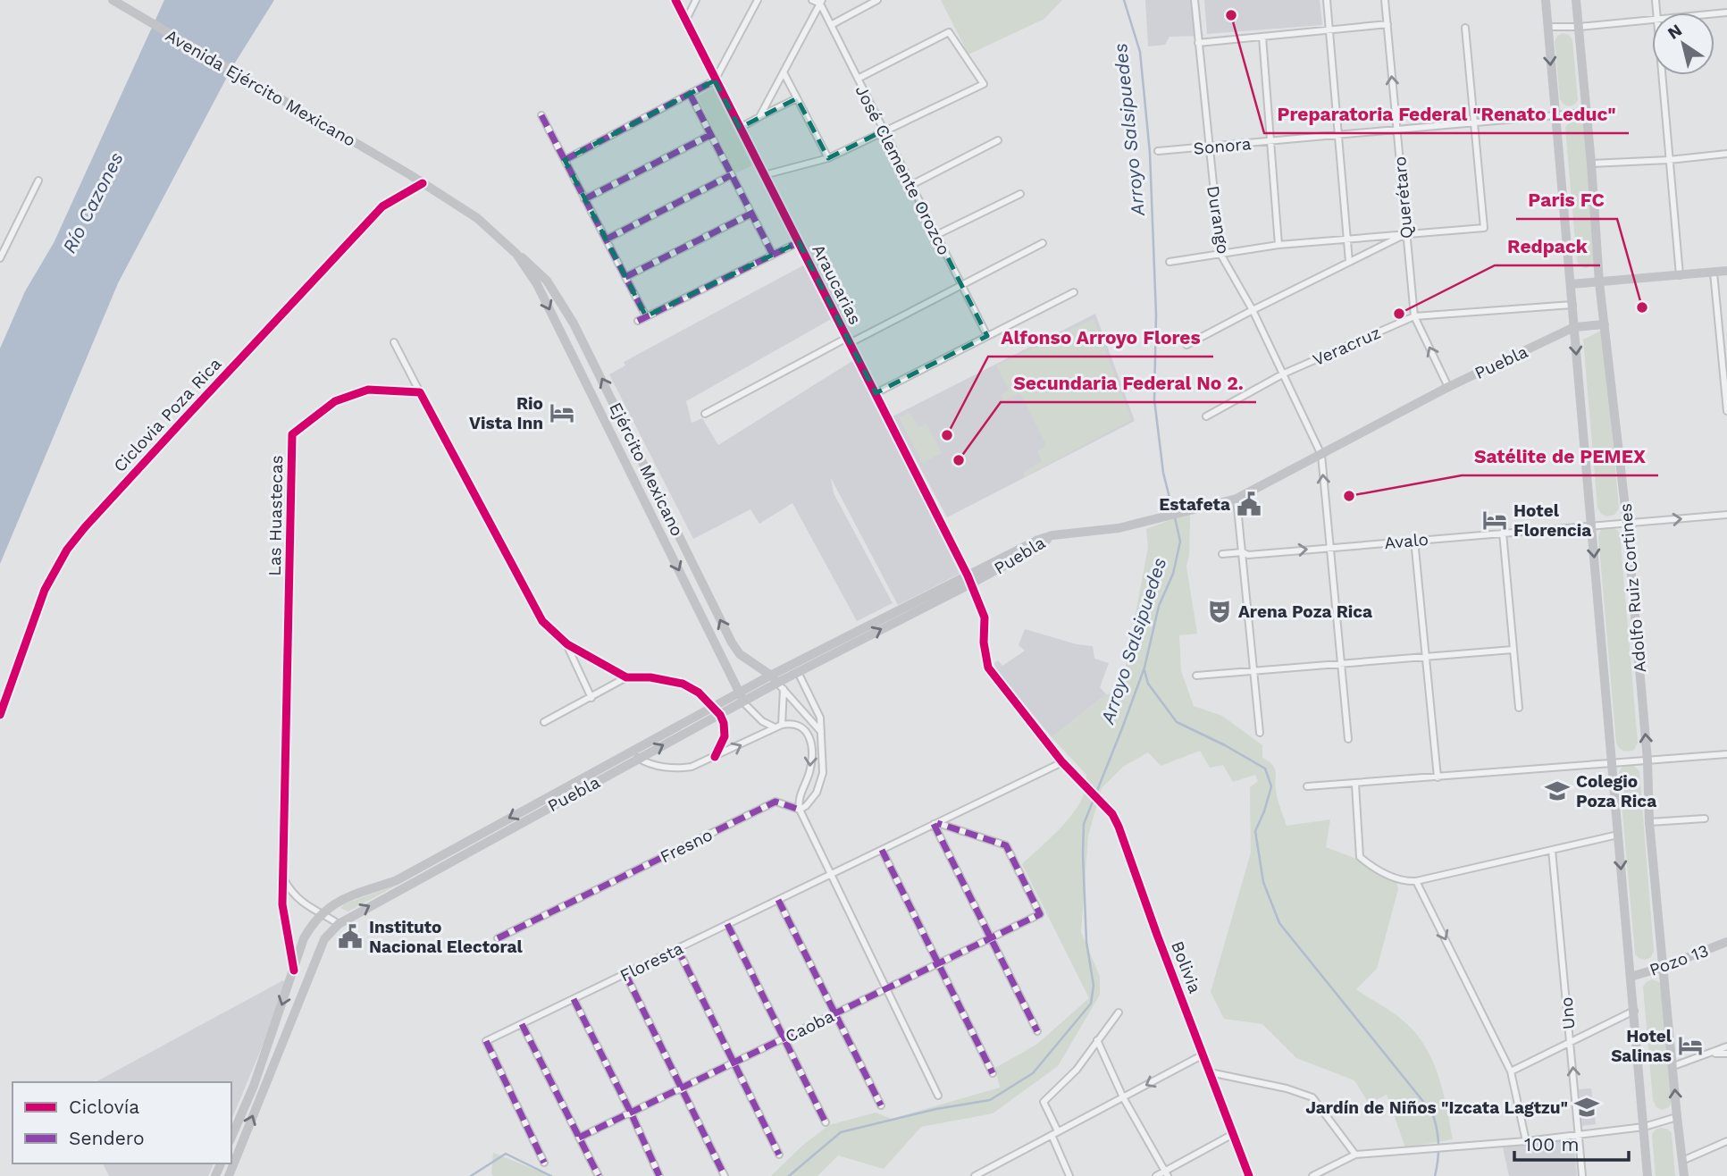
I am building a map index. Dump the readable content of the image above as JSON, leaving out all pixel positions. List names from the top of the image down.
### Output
{
  "streets": {
    "main road": [
      "Avenida Ejército Mexicano",
      "Puebla",
      "Ejército Mexicano",
      "Adolfo Ruiz Cortines",
      "Pozo 13"
    ],
    "street": [
      "Sonora",
      "José Clemente Orozco",
      "Querétaro",
      "Durango",
      "Araucarias",
      "Veracruz",
      "Las Huastecas",
      "Avalo",
      "Fresno",
      "Floresta",
      "Bolivia",
      "Uno",
      "Caoba"
    ],
    "cycle path": ["Ciclovia Poza Rica"]
  },
  "crossings": [
    ["Avenida Ejército Mexicano", "Ejército Mexicano"],
    ["Sonora", "Querétaro"],
    ["Sonora", "Durango"],
    ["Sonora", "Adolfo Ruiz Cortines"],
    ["Querétaro", "Veracruz"],
    ["Querétaro", "Puebla"],
    ["Durango", "Veracruz"],
    ["Durango", "Puebla"],
    ["Durango", "Avalo"],
    ["Araucarias", "Puebla"],
    ["Araucarias", "Floresta"],
    ["Araucarias", "Bolivia"],
    ["Veracruz", "Adolfo Ruiz Cortines"],
    ["Puebla", "Ejército Mexicano"],
    ["Puebla", "Las Huastecas"],
    ["Puebla", "Adolfo Ruiz Cortines"],
    ["Avalo", "Adolfo Ruiz Cortines"],
    ["Adolfo Ruiz Cortines", "Pozo 13"],
    ["Floresta", "Bolivia"],
    ["Floresta", "Caoba"]
  ],
  "one_way": ["Querétaro", "Avalo"],
  "water": ["Arroyo Salsipuedes", "Río Cazones"],
  "places": {
    "other": [
      "Preparatoria Federal \"Renato Leduc\"",
      "Paris FC",
      "Redpack",
      "Alfonso Arroyo Flores",
      "Secundaria Federal No 2.",
      "Satélite de PEMEX"
    ],
    "hotel": ["Rio Vista Inn", "Hotel Florencia", "Hotel Salinas"],
    "public building": ["Estafeta", "Instituto Nacional Electoral"],
    "theatre": ["Arena Poza Rica"],
    "school or university": ["Colegio Poza Rica", "Jardín de Niños \"Izcata Lagtzu\""]
  },
  "legend": ["Ciclovía", "Sendero"],
  "scale_bar": "100 m",
  "north": "top left"
}
